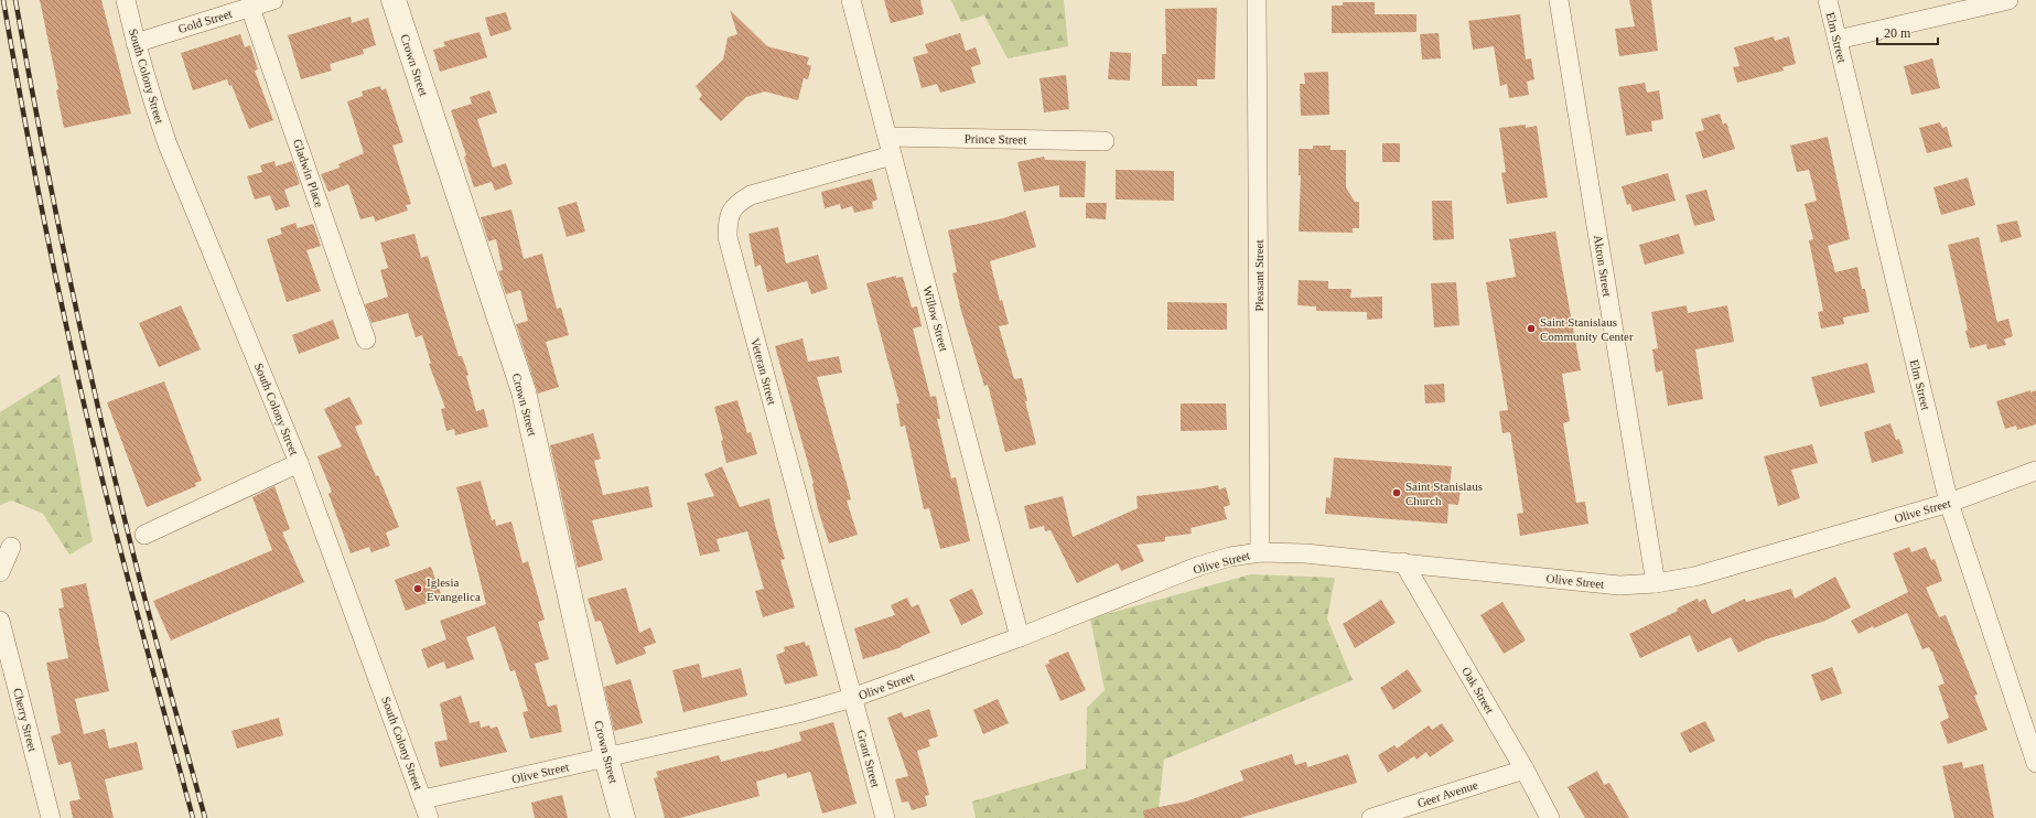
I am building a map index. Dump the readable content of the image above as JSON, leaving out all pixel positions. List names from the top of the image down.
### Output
{
  "streets": {
    "street": [
      "Gold Street",
      "Elm Street",
      "Crown Street",
      "South Colony Street",
      "Prince Street",
      "Gladwin Place",
      "Akron Street",
      "Pleasant Street",
      "Willow Street",
      "Veteran Street",
      "Olive Street",
      "Oak Street",
      "Cherry Street",
      "Grant Street",
      "Geer Avenue"
    ]
  },
  "crossings": [
    ["Gold Street", "South Colony Street"],
    ["Gold Street", "Gladwin Place"],
    ["Elm Street", "Olive Street"],
    ["Crown Street", "Olive Street"],
    ["South Colony Street", "Olive Street"],
    ["Prince Street", "Willow Street"],
    ["Akron Street", "Olive Street"],
    ["Pleasant Street", "Olive Street"],
    ["Willow Street", "Veteran Street"],
    ["Willow Street", "Olive Street"],
    ["Veteran Street", "Olive Street"],
    ["Veteran Street", "Grant Street"],
    ["Olive Street", "Oak Street"],
    ["Olive Street", "Grant Street"],
    ["Oak Street", "Geer Avenue"]
  ],
  "places": ["Saint Stanislaus Community Center", "Saint Stanislaus Church", "Iglesia Evangelica"],
  "scale_bar": "20 m"
}
